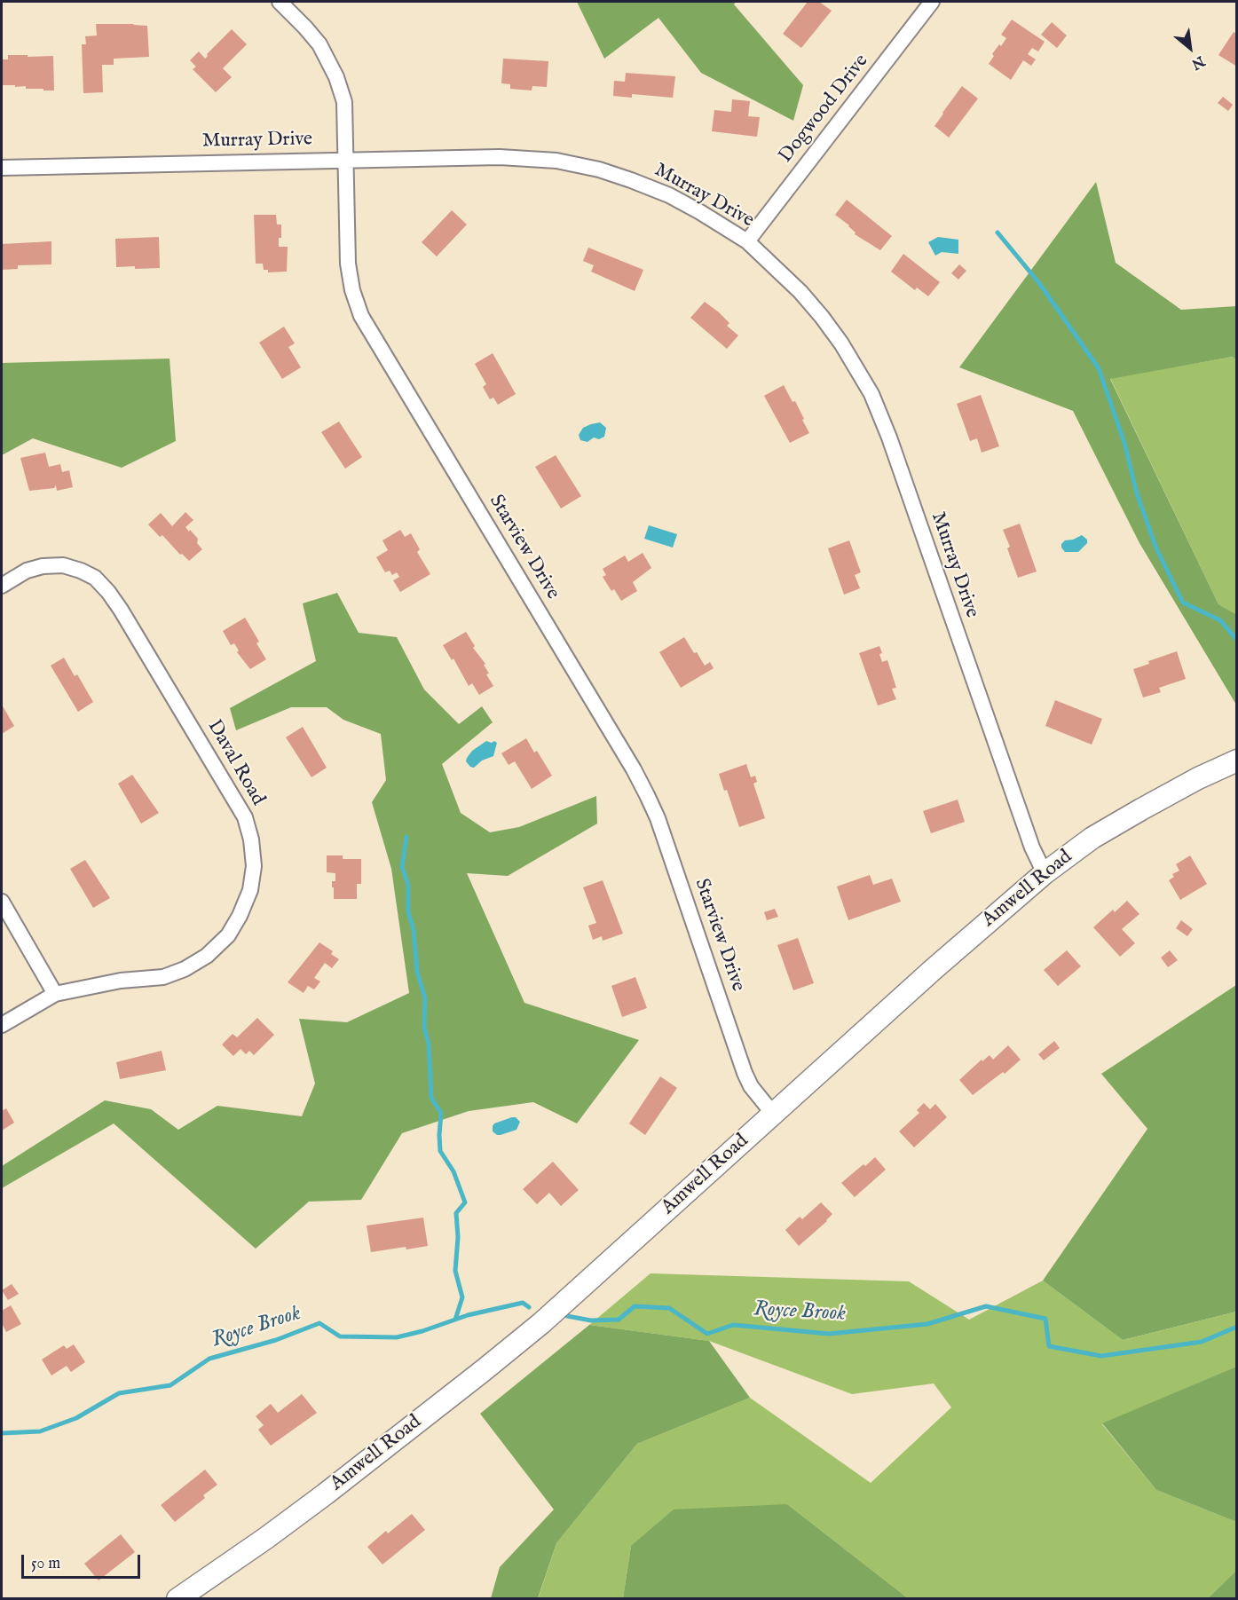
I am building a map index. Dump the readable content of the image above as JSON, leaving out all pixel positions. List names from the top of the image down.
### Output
{
  "streets": {
    "main road": ["Amwell Road"],
    "street": [
      "Dogwood Drive",
      "Murray Drive",
      "Starview Drive",
      "Daval Road"
    ]
  },
  "crossings": [
    ["Dogwood Drive", "Murray Drive"],
    ["Murray Drive", "Starview Drive"],
    ["Murray Drive", "Amwell Road"],
    ["Starview Drive", "Amwell Road"]
  ],
  "water": ["Royce Brook"],
  "scale_bar": "50 m",
  "north": "bottom right"
}
